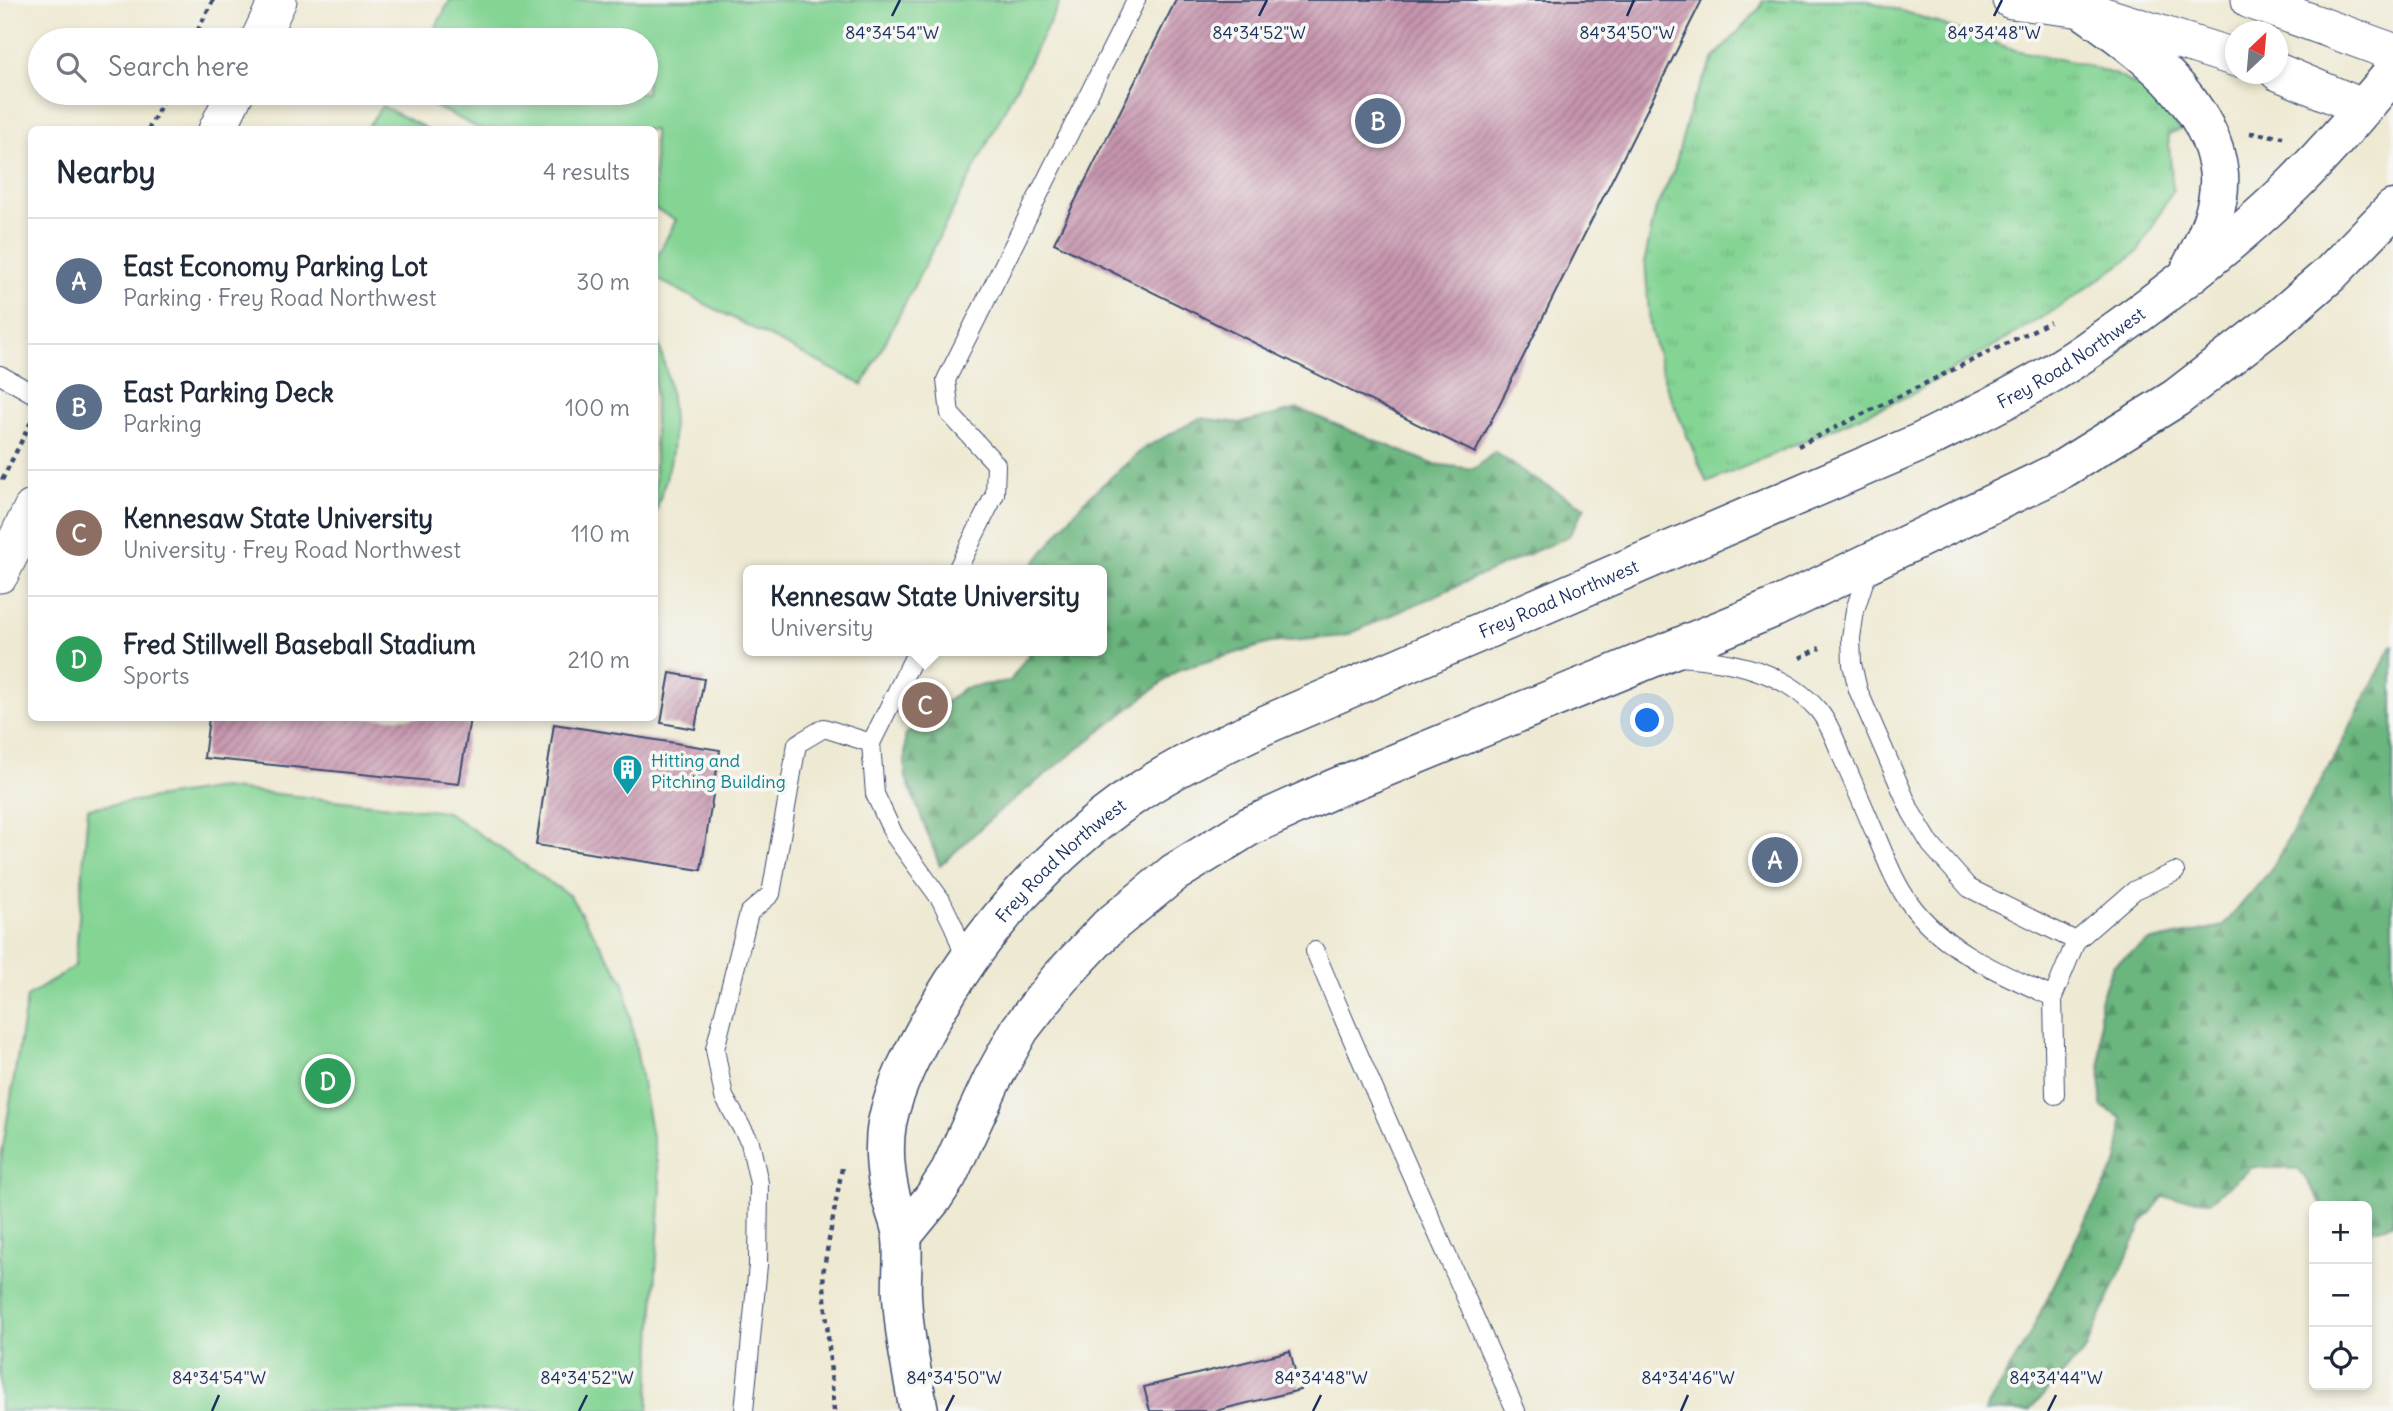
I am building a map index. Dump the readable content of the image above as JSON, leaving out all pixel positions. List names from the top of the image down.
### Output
{
  "streets": {
    "main road": ["Frey Road Northwest"]
  },
  "places": {
    "building": ["Hitting and Pitching Building"]
  },
  "north": "top right",
  "page": {
    "search": "Search here",
    "pins": [
      "B",
      "C",
      "A",
      "D"
    ],
    "heading": ["Nearby", "4 results"],
    "list": [
      {
        "mark": "A",
        "name": "East Economy Parking Lot",
        "note": "Parking · Frey Road Northwest",
        "value": "30 m"
      },
      {
        "mark": "B",
        "name": "East Parking Deck",
        "note": "Parking",
        "value": "100 m"
      },
      {
        "mark": "C",
        "name": "Kennesaw State University",
        "note": "University · Frey Road Northwest",
        "value": "110 m"
      },
      {
        "mark": "D",
        "name": "Fred Stillwell Baseball Stadium",
        "note": "Sports",
        "value": "210 m"
      }
    ],
    "popup": ["Kennesaw State University", "University"],
    "map_buttons": ["+", "−"]
  },
  "coordinates": [
    "84°34'54\"W",
    "84°34'52\"W",
    "84°34'50\"W",
    "84°34'48\"W",
    "84°34'46\"W",
    "84°34'44\"W"
  ]
}
